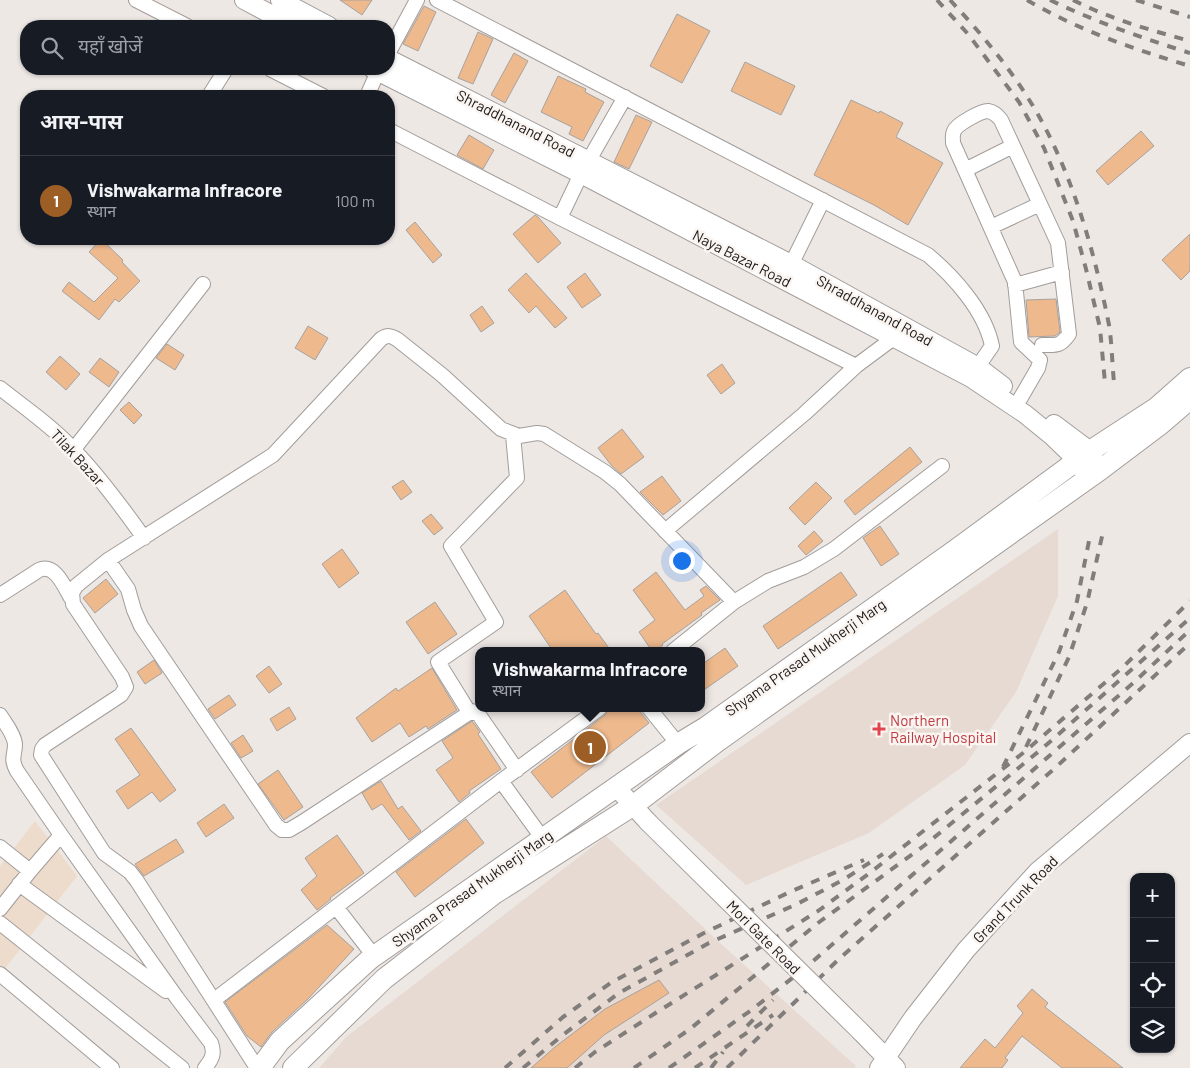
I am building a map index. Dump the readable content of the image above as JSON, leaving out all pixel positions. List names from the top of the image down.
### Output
{
  "streets": {
    "main road": ["Shyama Prasad Mukherji Marg"],
    "street": [
      "Shraddhanand Road",
      "Naya Bazar Road",
      "Tilak Bazar",
      "Grand Trunk Road",
      "Mori Gate Road"
    ]
  },
  "crossings": [
    ["Shraddhanand Road", "Naya Bazar Road"],
    ["Shraddhanand Road", "Shyama Prasad Mukherji Marg"],
    ["Naya Bazar Road", "Shyama Prasad Mukherji Marg"],
    ["Shyama Prasad Mukherji Marg", "Mori Gate Road"],
    ["Grand Trunk Road", "Mori Gate Road"]
  ],
  "places": {
    "health": ["Northern Railway Hospital"]
  },
  "page": {
    "search": "यहाँ खोजें",
    "heading": "आस-पास",
    "list": [
      {
        "mark": "1",
        "name": "Vishwakarma Infracore",
        "note": "स्थान",
        "value": "100 m"
      }
    ],
    "popup": ["Vishwakarma Infracore", "स्थान"],
    "pins": "1",
    "map_buttons": ["+", "−"]
  }
}
